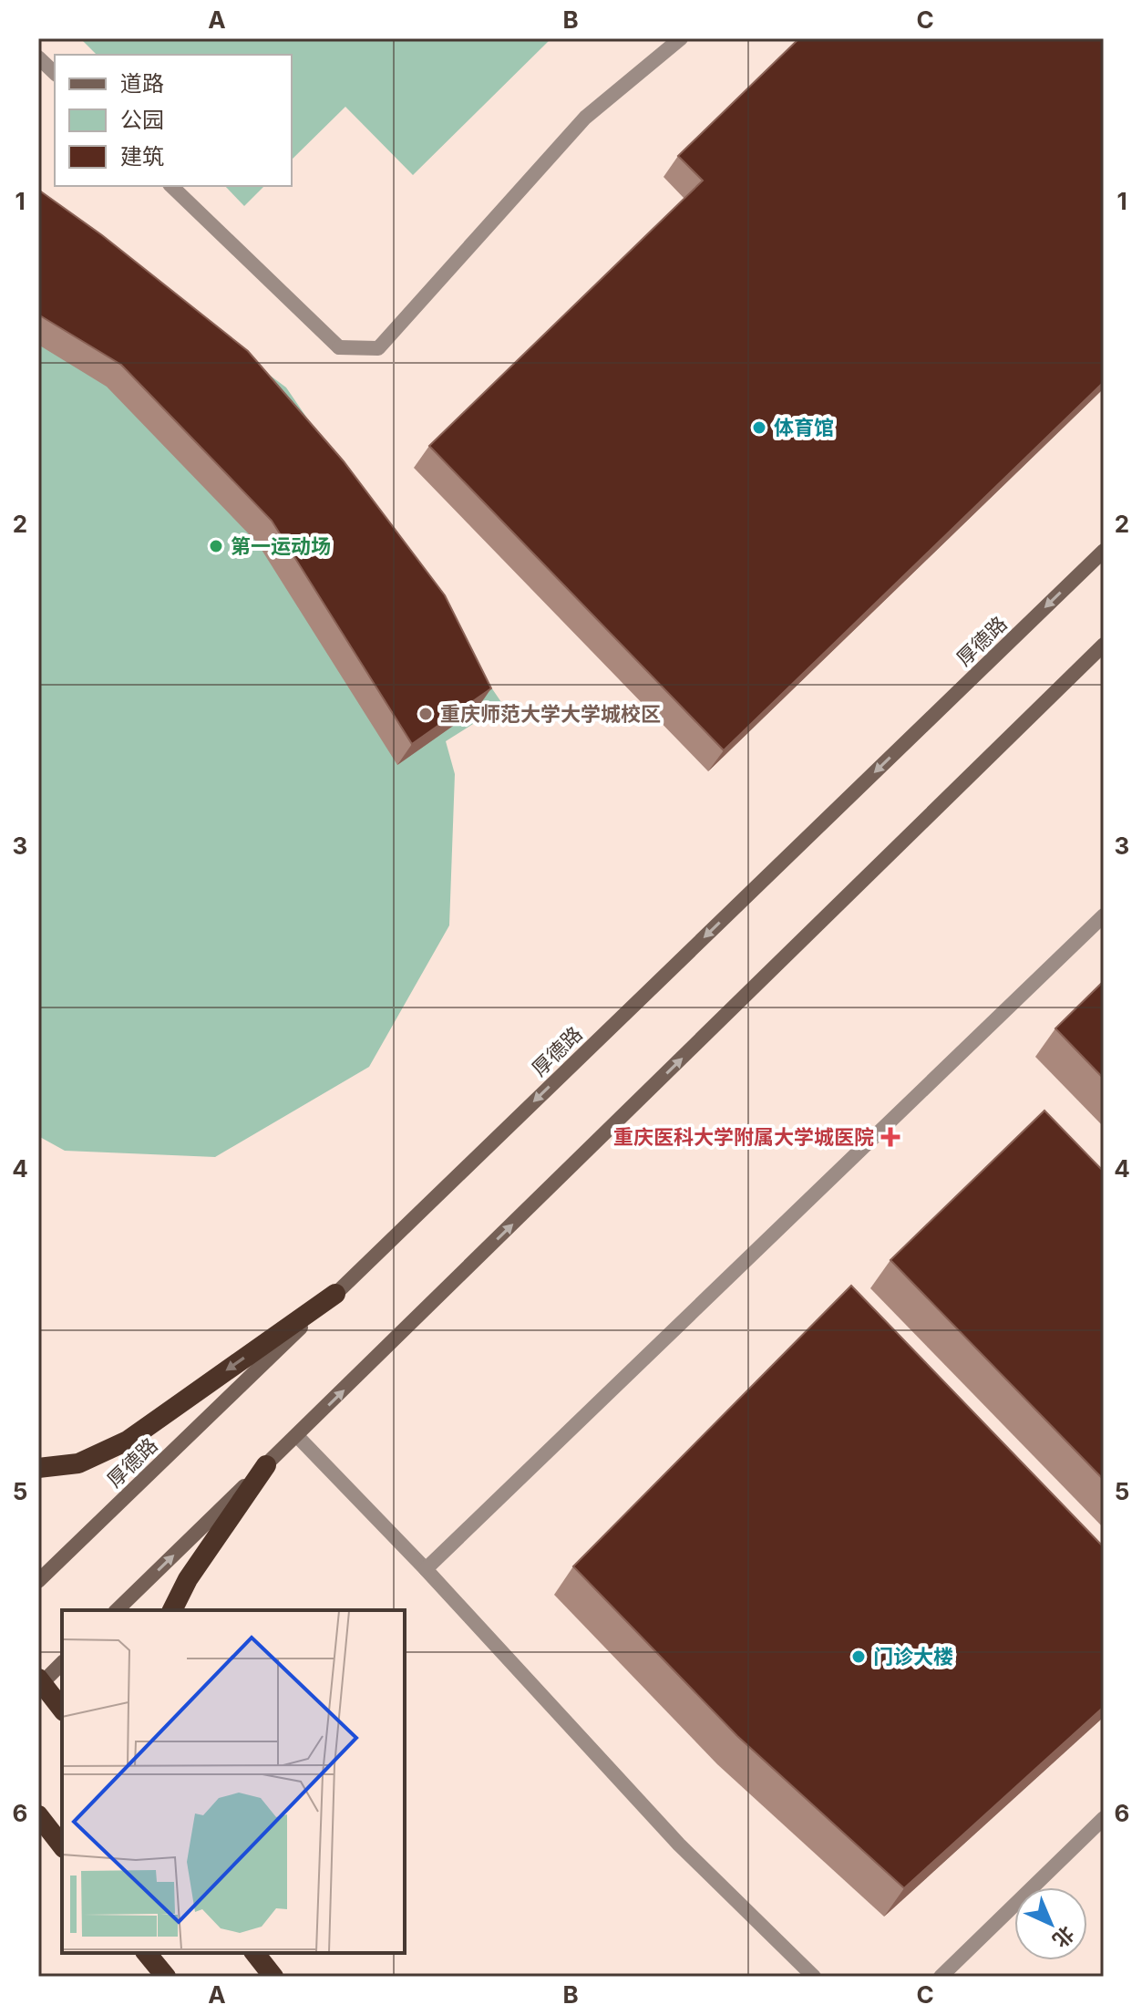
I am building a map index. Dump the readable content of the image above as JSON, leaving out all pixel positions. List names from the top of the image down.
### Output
{
  "streets": {
    "main road": ["厚德路"]
  },
  "places": {
    "other": [
      "体育馆",
      "第一运动场",
      "重庆师范大学大学城校区",
      "门诊大楼"
    ],
    "health": ["重庆医科大学附属大学城医院"]
  },
  "legend": ["道路", "公园", "建筑"],
  "north": "bottom right",
  "grid": {
    "columns": ["A", "B", "C"],
    "rows": [
      "1",
      "2",
      "3",
      "4",
      "5",
      "6"
    ]
  }
}
